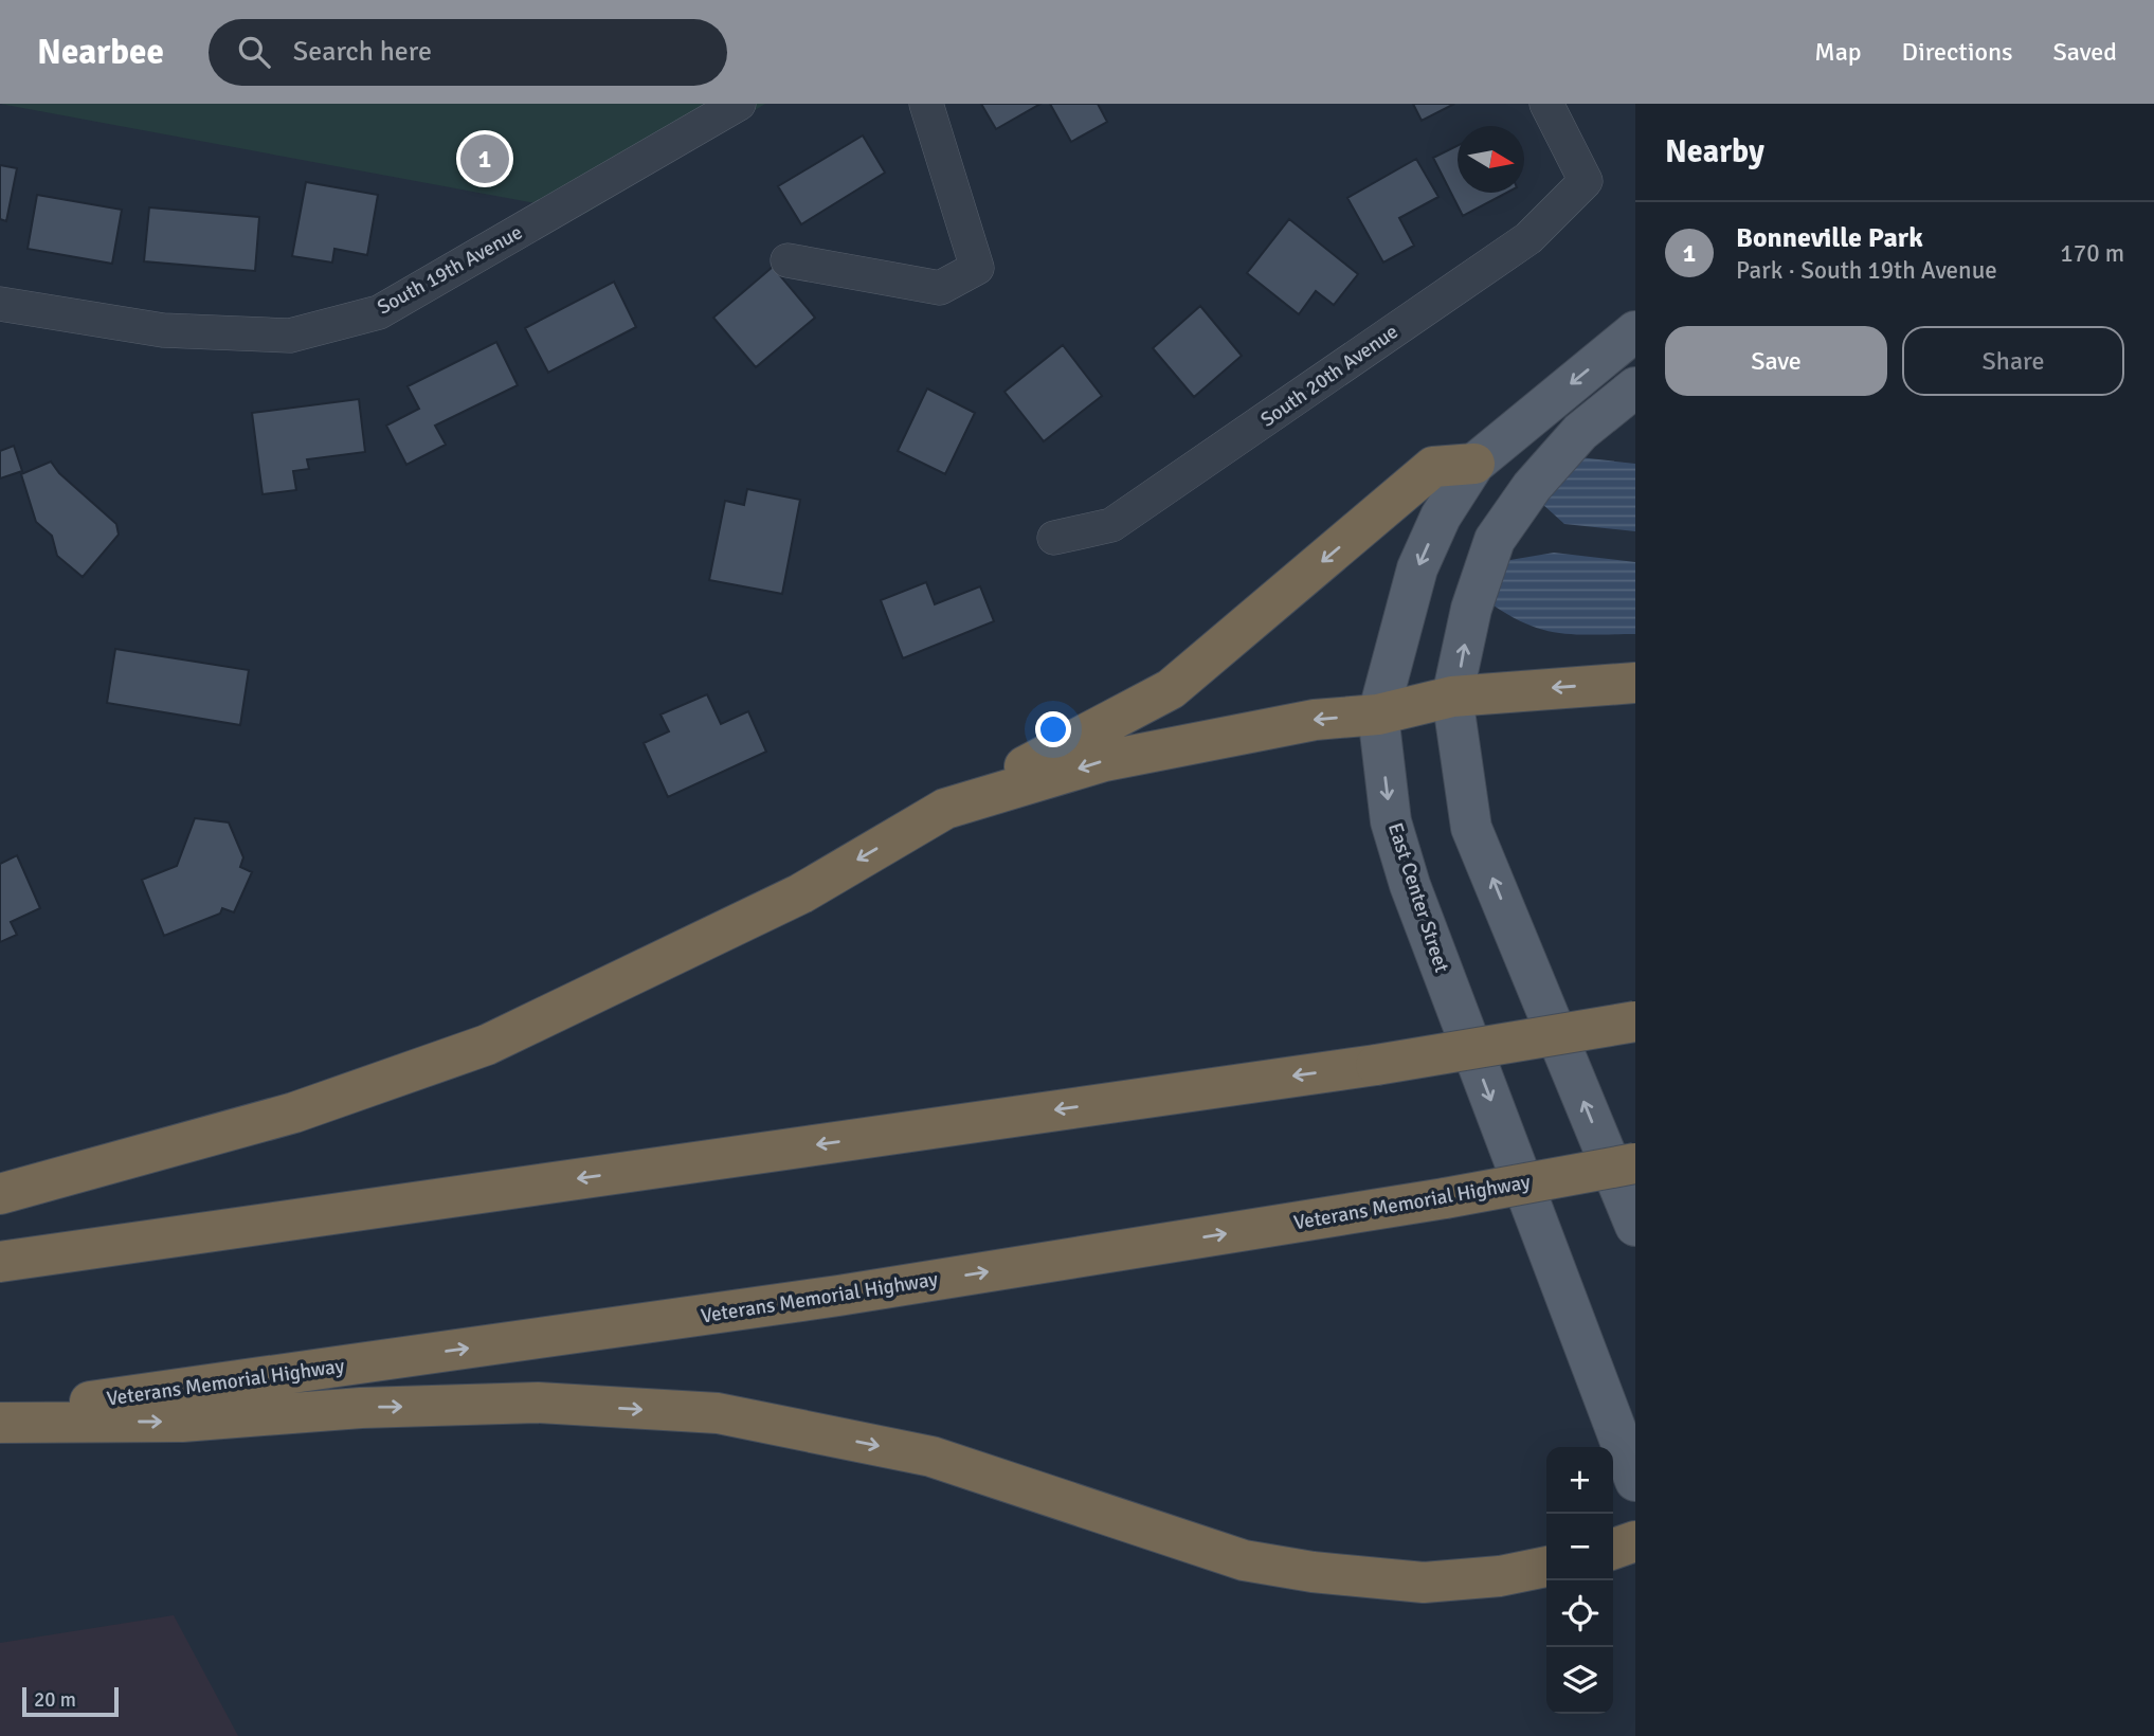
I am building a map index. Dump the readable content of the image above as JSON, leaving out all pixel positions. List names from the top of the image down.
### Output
{
  "streets": {
    "highway": ["Veterans Memorial Highway"],
    "main road": ["East Center Street"],
    "street": ["South 19th Avenue", "South 20th Avenue"]
  },
  "scale_bar": "20 m",
  "north": "right",
  "page": {
    "header": "Nearbee",
    "search": "Search here",
    "nav": ["Map", "Directions", "Saved"],
    "heading": "Nearby",
    "pins": "1",
    "list": [
      {
        "mark": "1",
        "name": "Bonneville Park",
        "note": "Park · South 19th Avenue",
        "value": "170 m"
      }
    ],
    "buttons": ["Save", "Share"],
    "map_buttons": ["+", "−"],
    "scale": "20 m"
  }
}
